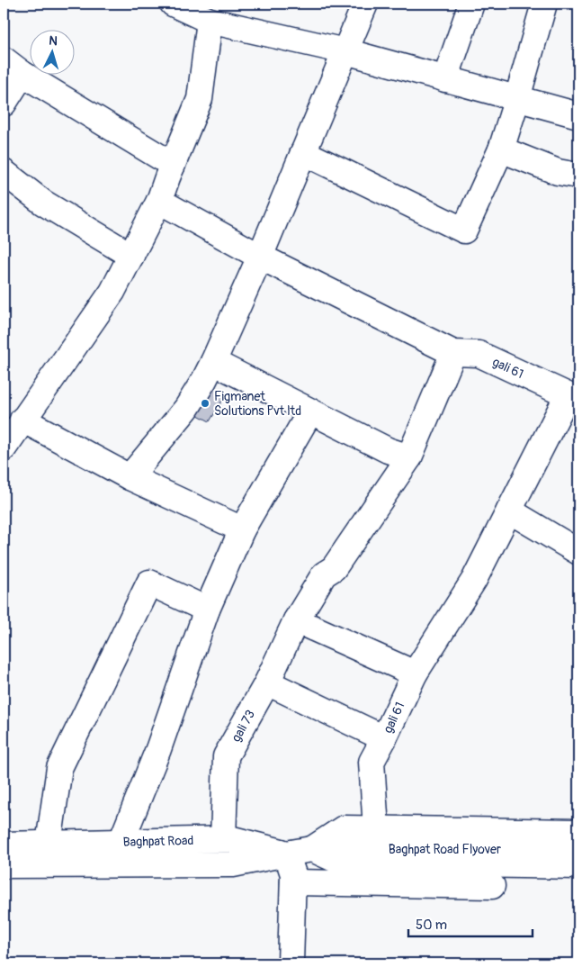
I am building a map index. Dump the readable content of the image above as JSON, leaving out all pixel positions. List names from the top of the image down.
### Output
{
  "streets": {
    "street": [
      "gali 61",
      "gali 73",
      "Baghpat Road",
      "Baghpat Road Flyover"
    ]
  },
  "crossings": [
    ["gali 61", "gali 73"],
    ["gali 73", "Baghpat Road"],
    ["Baghpat Road", "Baghpat Road Flyover"]
  ],
  "places": ["Figmanet Solutions Pvt ltd"],
  "scale_bar": "50 m",
  "north": "top"
}
